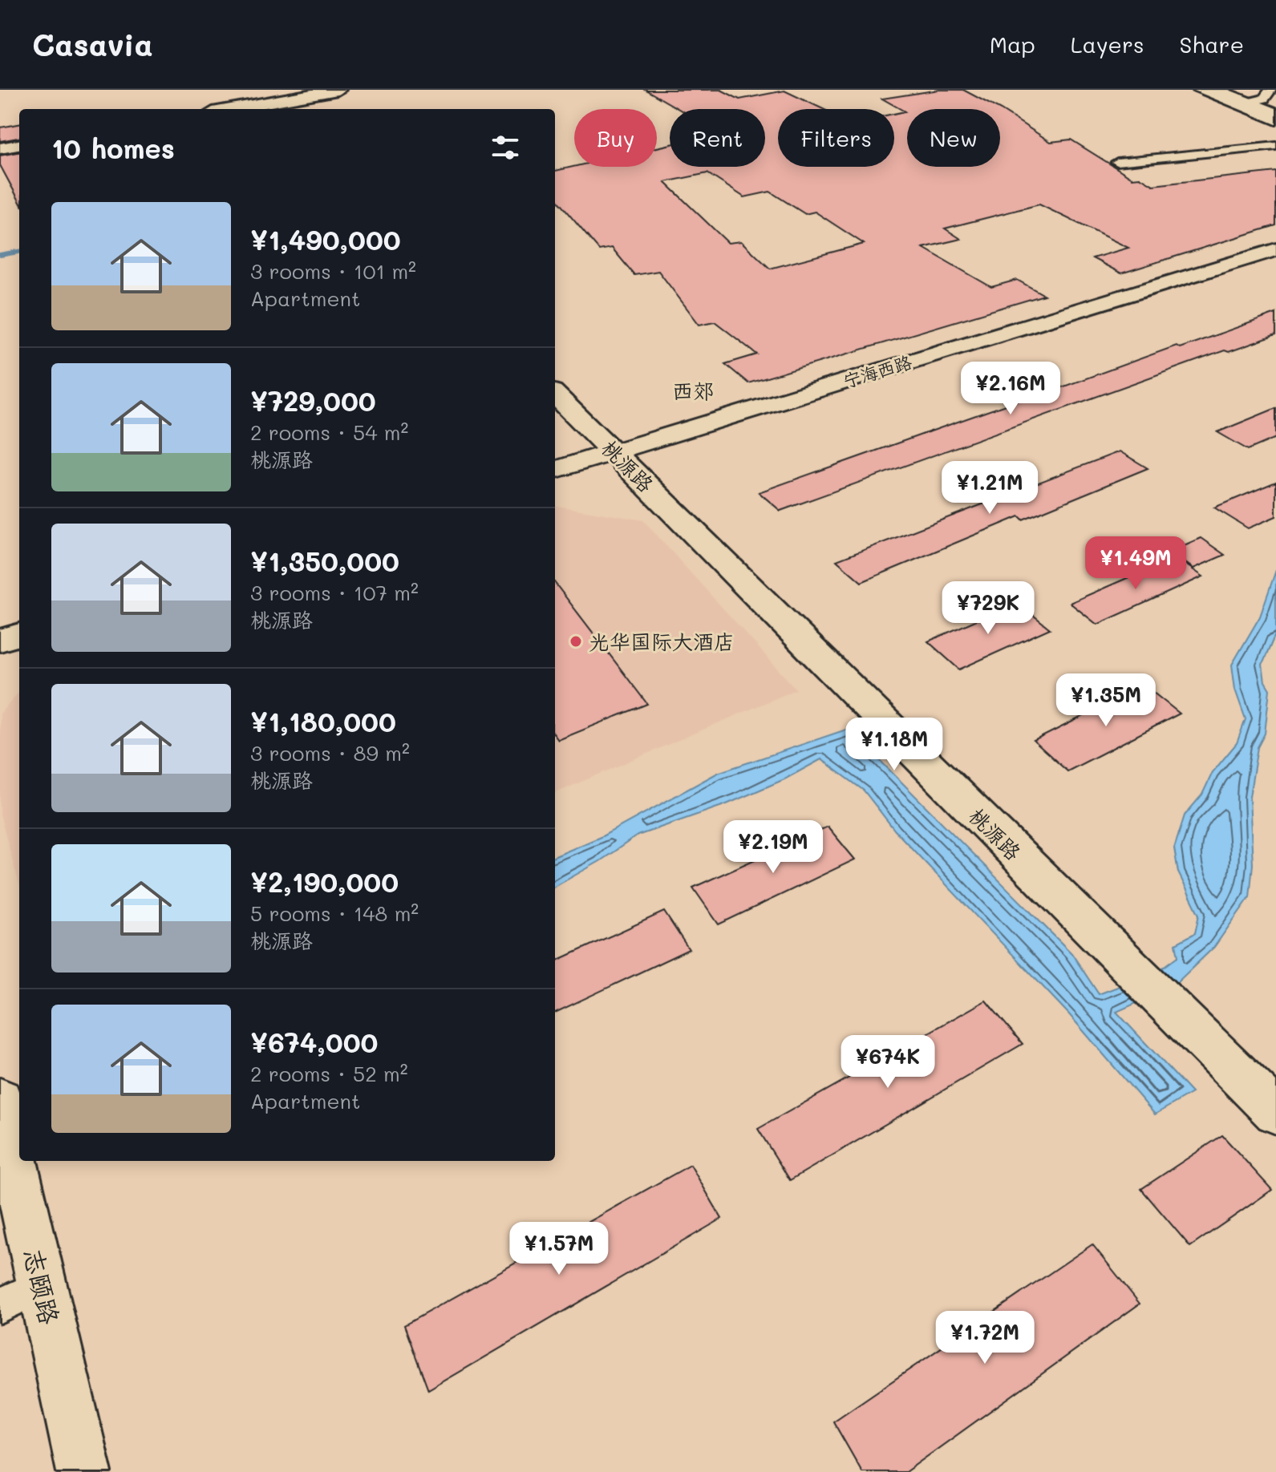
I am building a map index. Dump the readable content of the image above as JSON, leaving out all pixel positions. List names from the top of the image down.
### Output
{
  "streets": {
    "street": ["宁海西路", "桃源路", "志颐路"]
  },
  "crossings": [
    ["宁海西路", "桃源路"]
  ],
  "districts": ["西郊"],
  "places": ["光华国际大酒店"],
  "page": {
    "header": "Casavia",
    "nav": ["Map", "Layers", "Share"],
    "chip": [
      "Buy",
      "Rent",
      "Filters",
      "New"
    ],
    "heading": "10 homes",
    "list": [
      {
        "name": "¥1,490,000",
        "note": "3 rooms · 101 m² · Apartment"
      },
      {
        "name": "¥729,000",
        "note": "2 rooms · 54 m² · 桃源路"
      },
      {
        "name": "¥1,350,000",
        "note": "3 rooms · 107 m² · 桃源路"
      },
      {
        "name": "¥1,180,000",
        "note": "3 rooms · 89 m² · 桃源路"
      },
      {
        "name": "¥2,190,000",
        "note": "5 rooms · 148 m² · 桃源路"
      },
      {
        "name": "¥674,000",
        "note": "2 rooms · 52 m² · Apartment"
      }
    ],
    "price": [
      "¥2.16M",
      "¥1.21M",
      "¥1.49M",
      "¥729K",
      "¥1.35M",
      "¥1.18M",
      "¥2.19M",
      "¥674K",
      "¥1.57M",
      "¥1.72M"
    ]
  }
}
